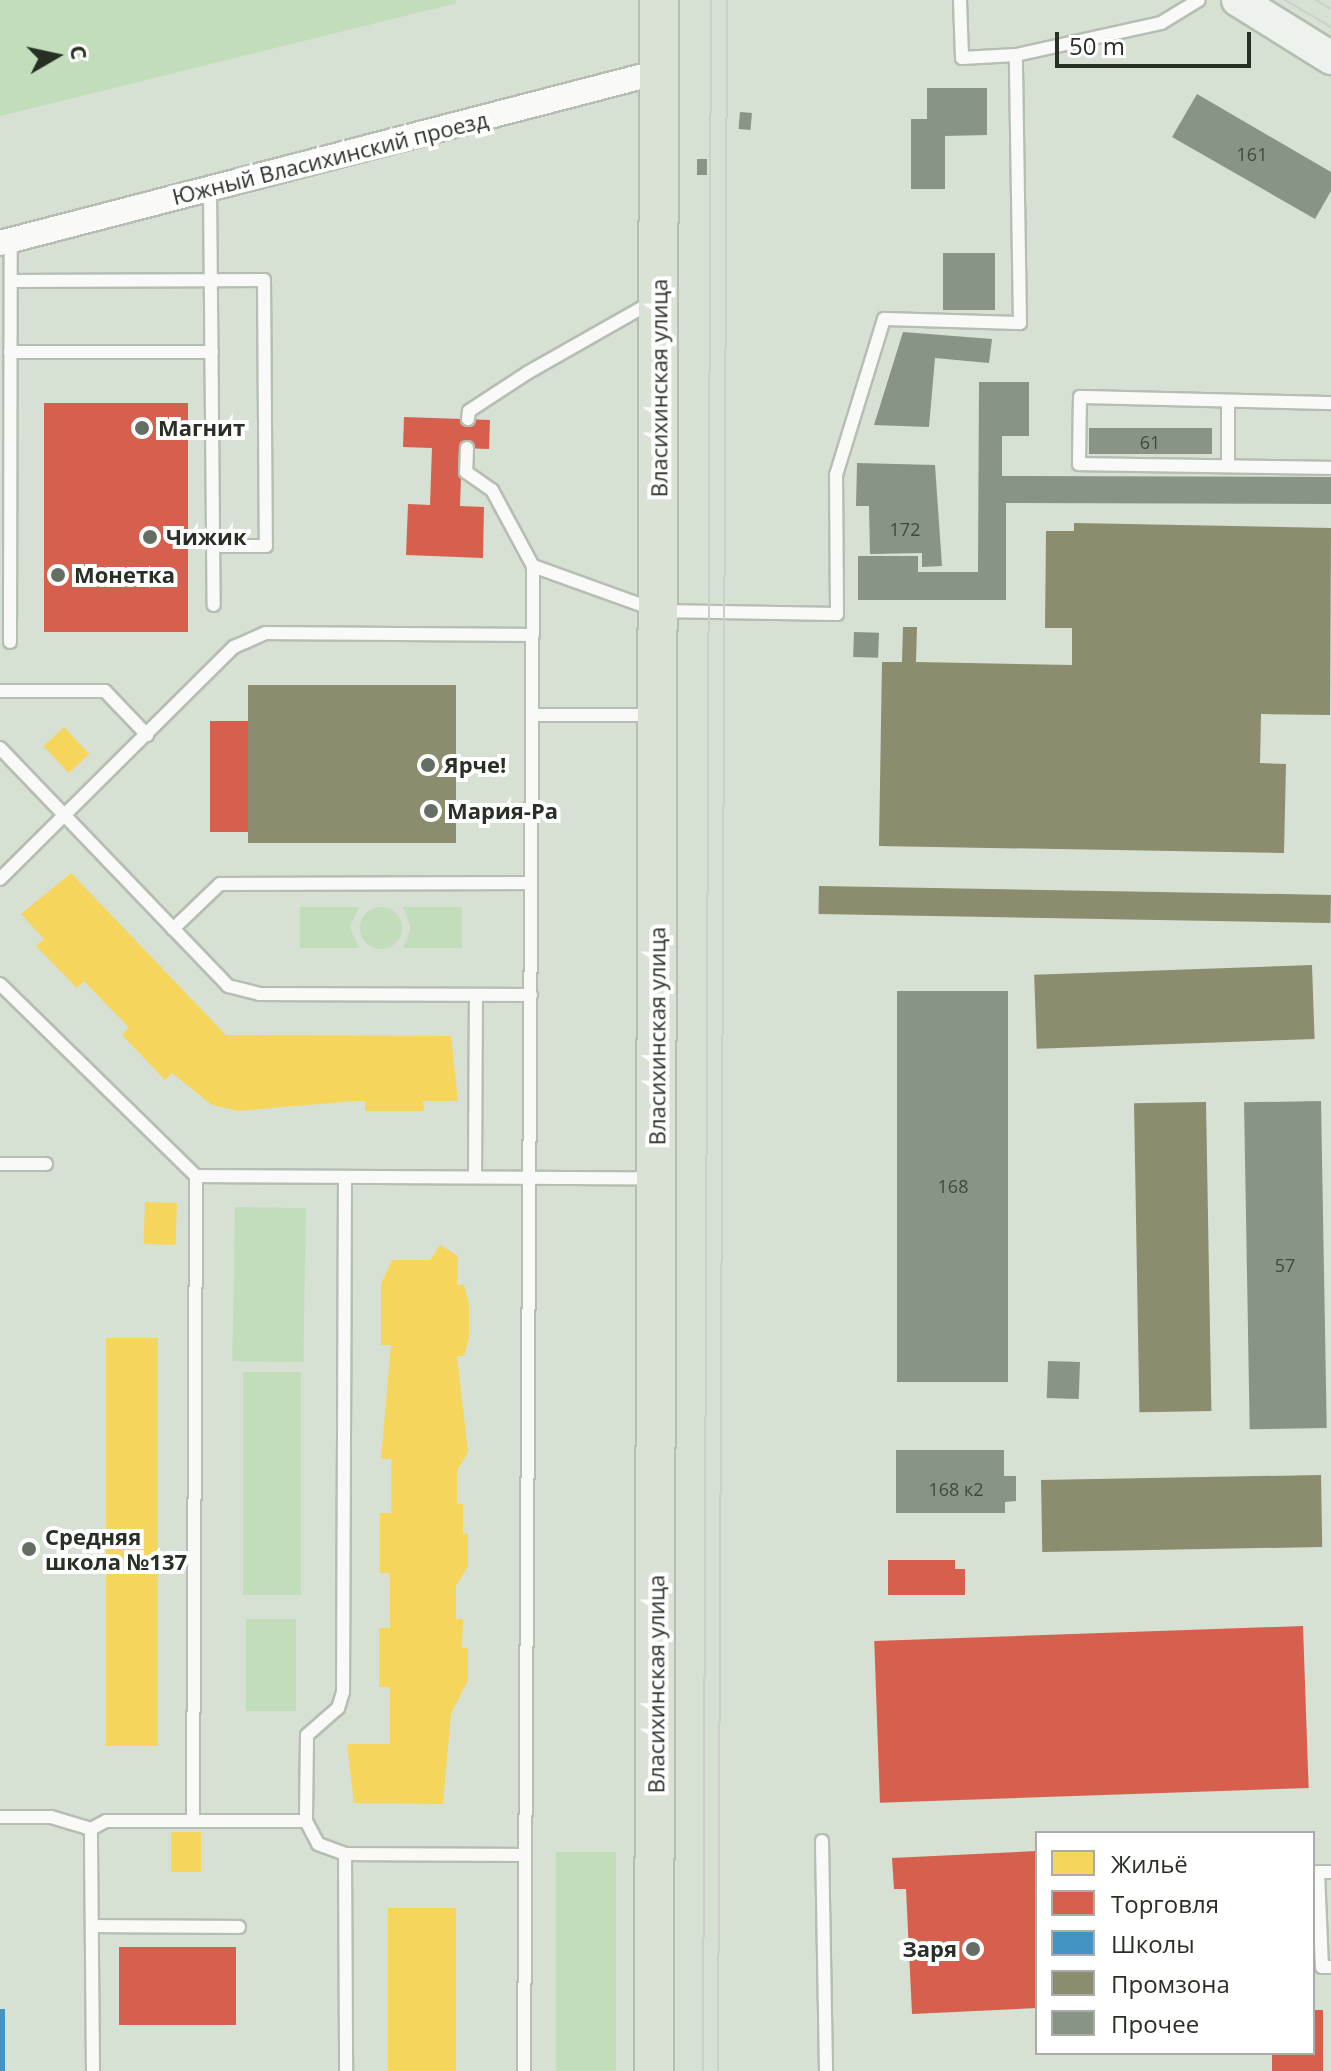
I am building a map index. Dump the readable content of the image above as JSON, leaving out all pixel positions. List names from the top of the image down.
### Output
{
  "streets": {
    "highway": ["Власихинская улица"],
    "street": ["Южный Власихинский проезд"]
  },
  "crossings": [
    ["Южный Власихинский проезд", "Власихинская улица"]
  ],
  "places": [
    "Магнит",
    "Чижик",
    "Монетка",
    "Ярче!",
    "Мария-Ра",
    "Средняя школа №137",
    "Заря"
  ],
  "house_numbers": [
    "161",
    "61",
    "172",
    "168",
    "57",
    "168 к2"
  ],
  "legend": [
    "Жильё",
    "Торговля",
    "Школы",
    "Промзона",
    "Прочее"
  ],
  "scale_bar": "50 m",
  "north": "right"
}
